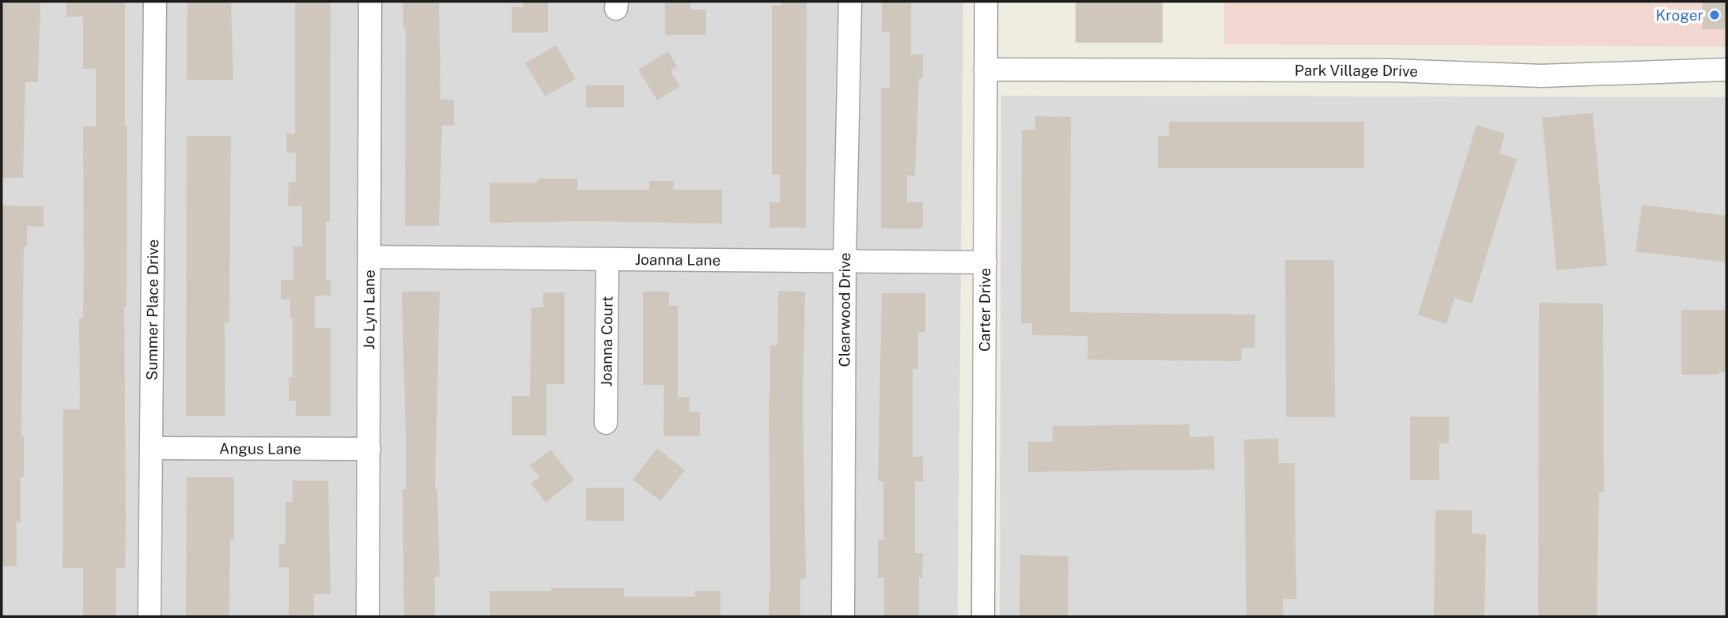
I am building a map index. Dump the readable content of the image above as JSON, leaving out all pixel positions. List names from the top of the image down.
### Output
{
  "streets": {
    "street": [
      "Park Village Drive",
      "Joanna Lane",
      "Summer Place Drive",
      "Jo Lyn Lane",
      "Clearwood Drive",
      "Carter Drive",
      "Joanna Court",
      "Angus Lane"
    ]
  },
  "crossings": [
    ["Park Village Drive", "Carter Drive"],
    ["Joanna Lane", "Jo Lyn Lane"],
    ["Joanna Lane", "Clearwood Drive"],
    ["Joanna Lane", "Carter Drive"],
    ["Joanna Lane", "Joanna Court"],
    ["Summer Place Drive", "Angus Lane"],
    ["Jo Lyn Lane", "Angus Lane"]
  ],
  "places": ["Kroger"]
}
